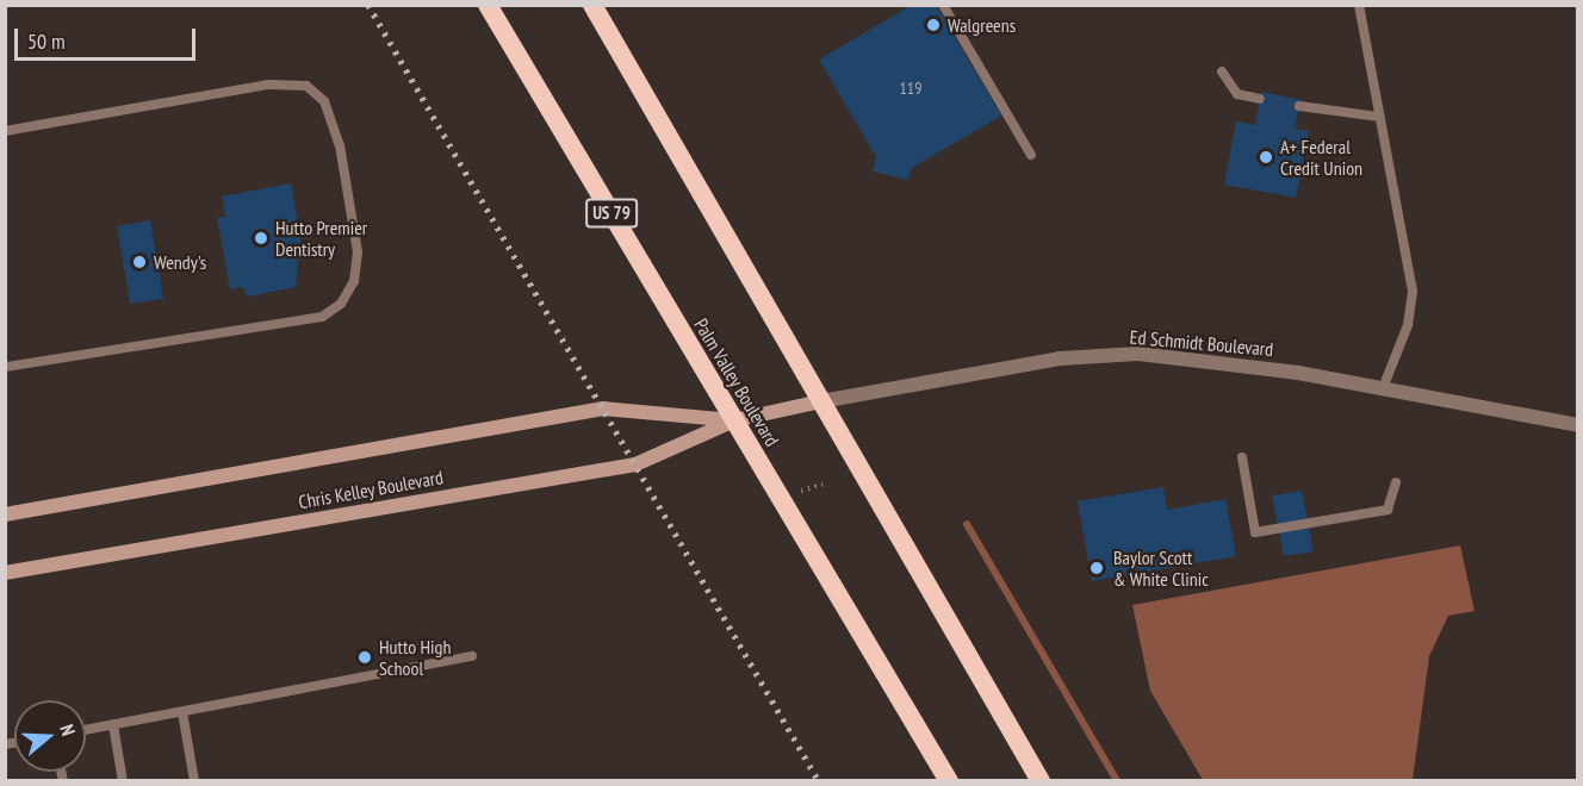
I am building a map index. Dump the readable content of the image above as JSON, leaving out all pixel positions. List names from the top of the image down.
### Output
{
  "streets": {
    "highway": ["US 79", "Palm Valley Boulevard"],
    "main road": ["Chris Kelley Boulevard"],
    "street": ["Ed Schmidt Boulevard"]
  },
  "crossings": [
    ["Ed Schmidt Boulevard", "Chris Kelley Boulevard"],
    ["Palm Valley Boulevard", "Chris Kelley Boulevard"]
  ],
  "places": [
    "Walgreens",
    "A+ Federal Credit Union",
    "Hutto Premier Dentistry",
    "Wendy's",
    "Baylor Scott & White Clinic",
    "Hutto High School"
  ],
  "house_numbers": ["119"],
  "scale_bar": "50 m",
  "north": "right"
}
